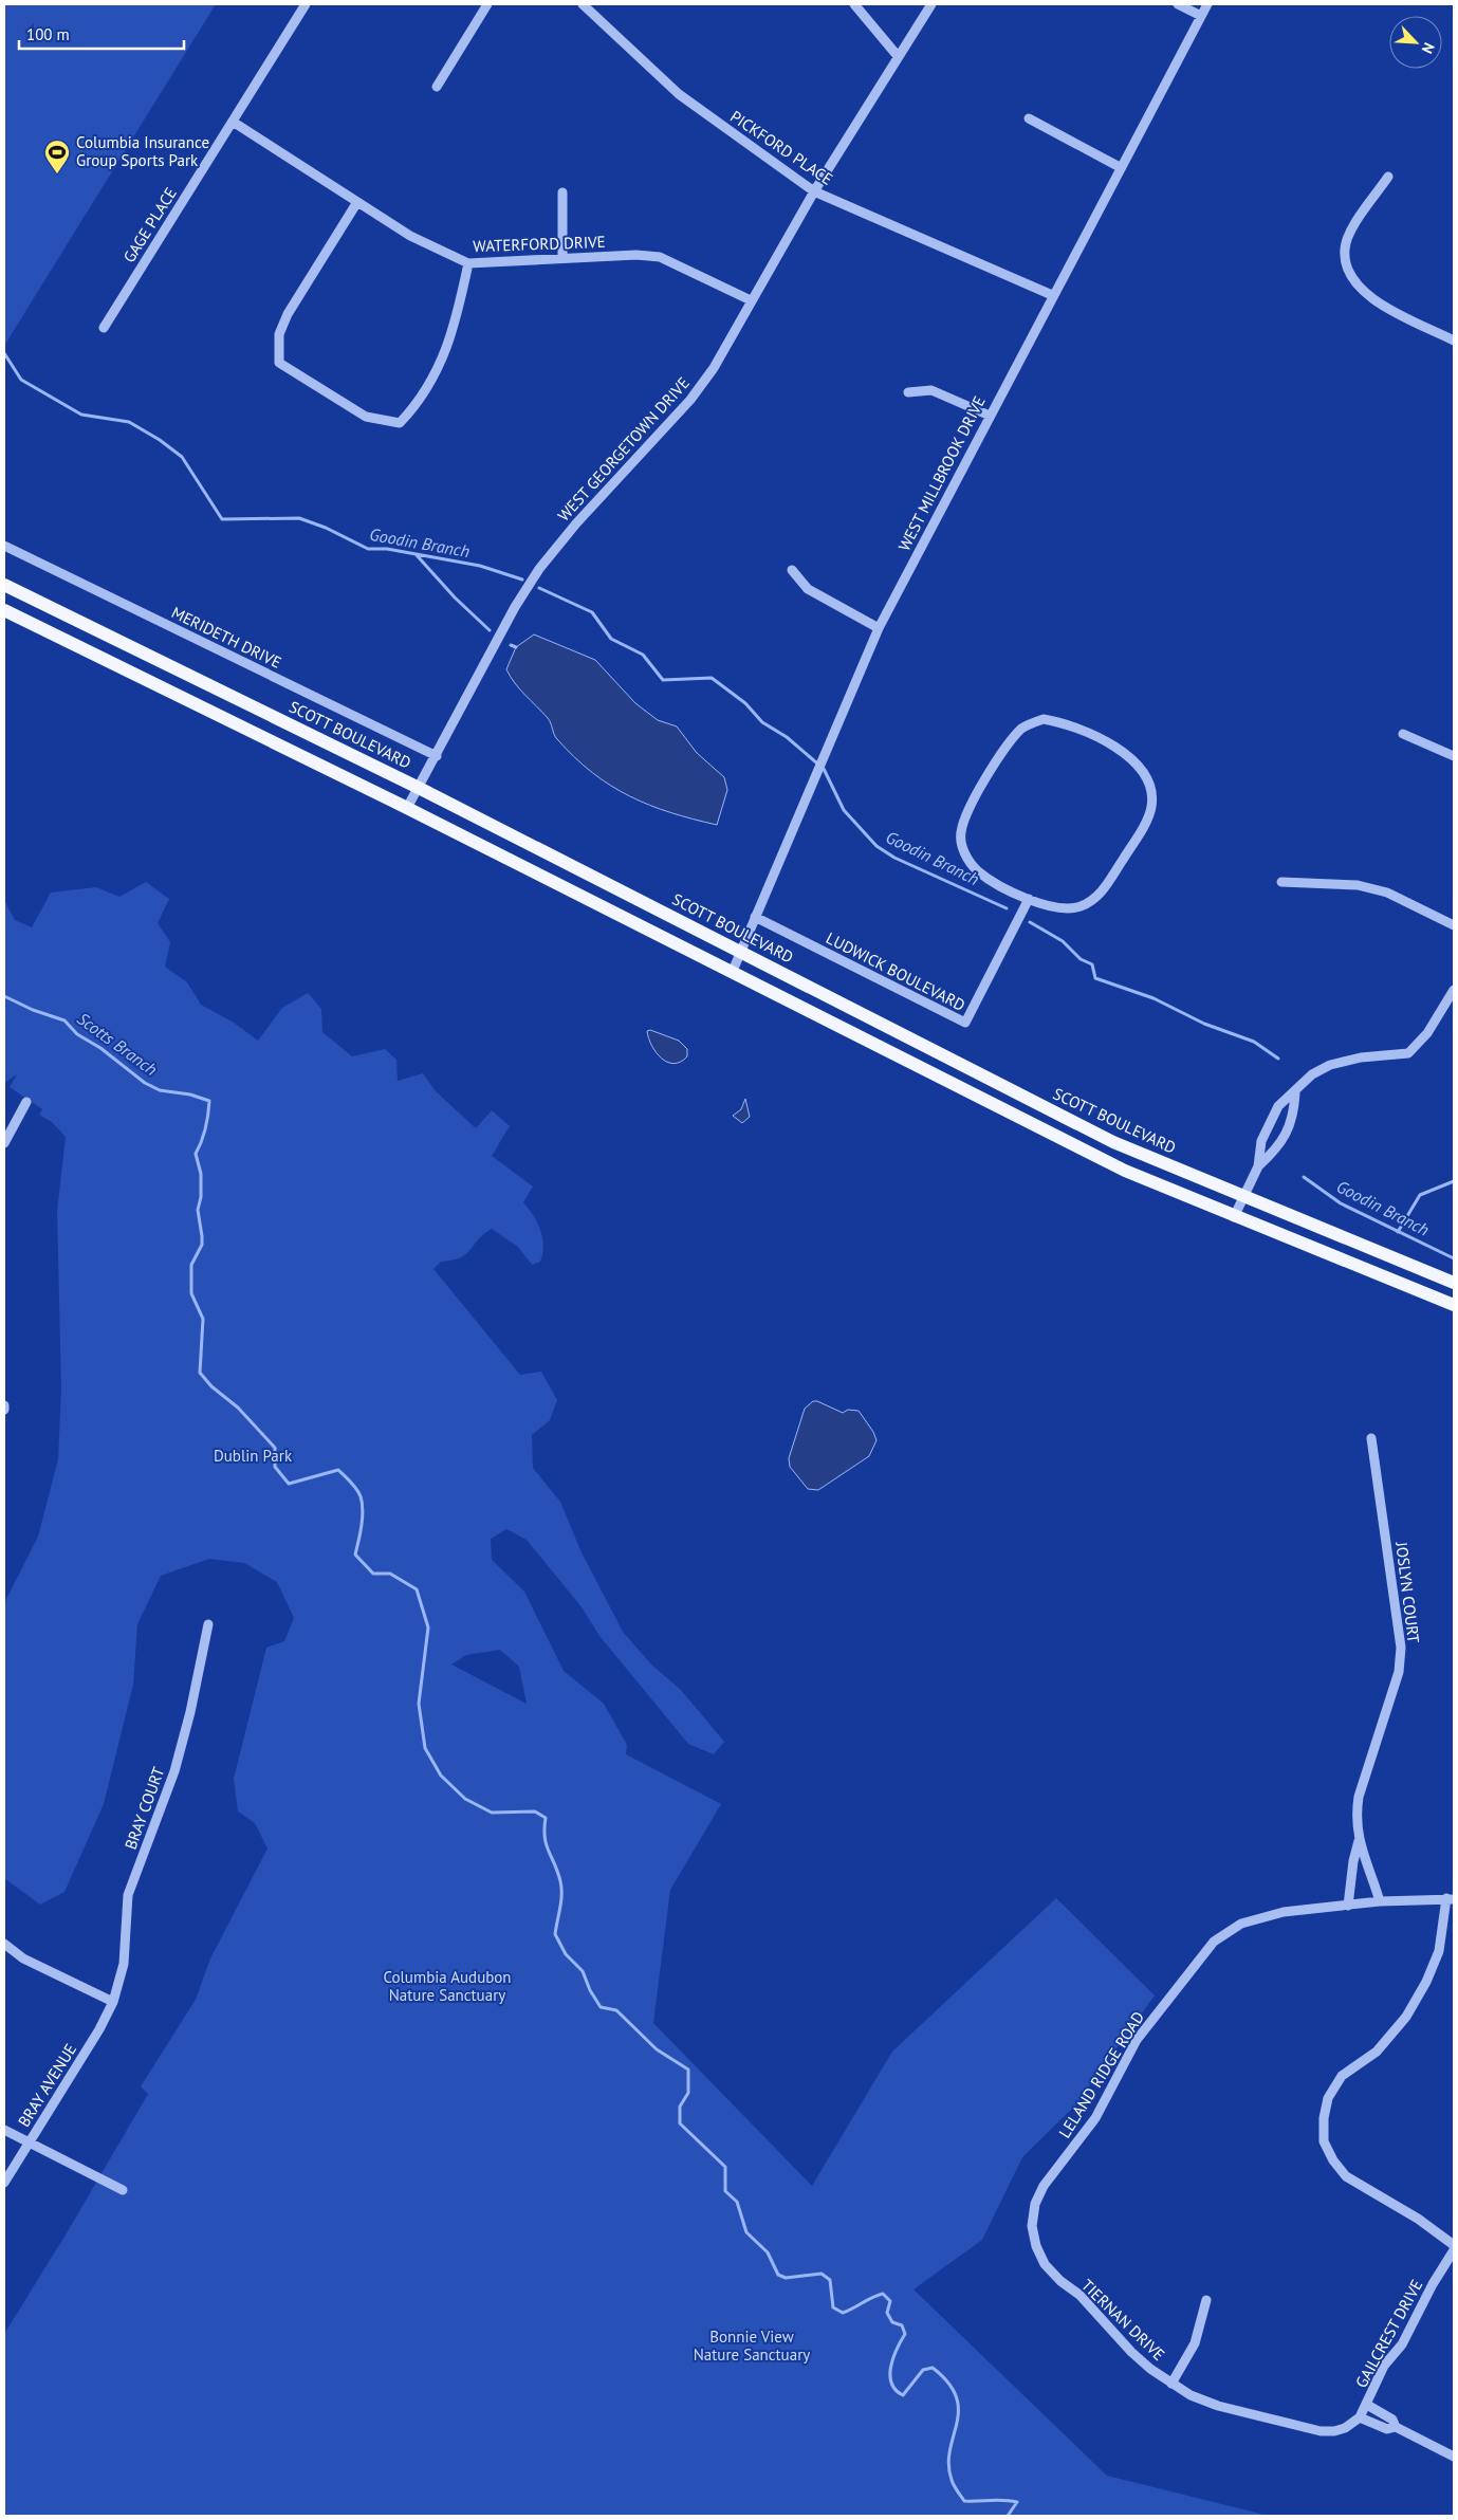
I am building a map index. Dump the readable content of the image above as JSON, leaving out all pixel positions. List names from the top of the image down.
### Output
{
  "streets": {
    "main road": ["SCOTT BOULEVARD"],
    "street": [
      "PICKFORD PLACE",
      "GAGE PLACE",
      "WATERFORD DRIVE",
      "WEST GEORGETOWN DRIVE",
      "WEST MILLBROOK DRIVE",
      "MERIDETH DRIVE",
      "LUDWICK BOULEVARD",
      "JOSLYN COURT",
      "BRAY COURT",
      "LELAND RIDGE ROAD",
      "BRAY AVENUE",
      "TIERNAN DRIVE",
      "GAILCREST DRIVE"
    ]
  },
  "crossings": [
    ["PICKFORD PLACE", "WEST GEORGETOWN DRIVE"],
    ["PICKFORD PLACE", "WEST MILLBROOK DRIVE"],
    ["GAGE PLACE", "WATERFORD DRIVE"],
    ["WATERFORD DRIVE", "WEST GEORGETOWN DRIVE"],
    ["WEST GEORGETOWN DRIVE", "MERIDETH DRIVE"],
    ["WEST GEORGETOWN DRIVE", "SCOTT BOULEVARD"],
    ["WEST MILLBROOK DRIVE", "SCOTT BOULEVARD"],
    ["WEST MILLBROOK DRIVE", "LUDWICK BOULEVARD"],
    ["JOSLYN COURT", "LELAND RIDGE ROAD"],
    ["BRAY COURT", "BRAY AVENUE"],
    ["LELAND RIDGE ROAD", "TIERNAN DRIVE"]
  ],
  "water": ["Goodin Branch", "Scotts Branch"],
  "parks": ["Dublin Park", "Columbia Audubon Nature Sanctuary", "Bonnie View Nature Sanctuary"],
  "places": {
    "sports": ["Columbia Insurance Group Sports Park"]
  },
  "scale_bar": "100 m",
  "north": "bottom right"
}
